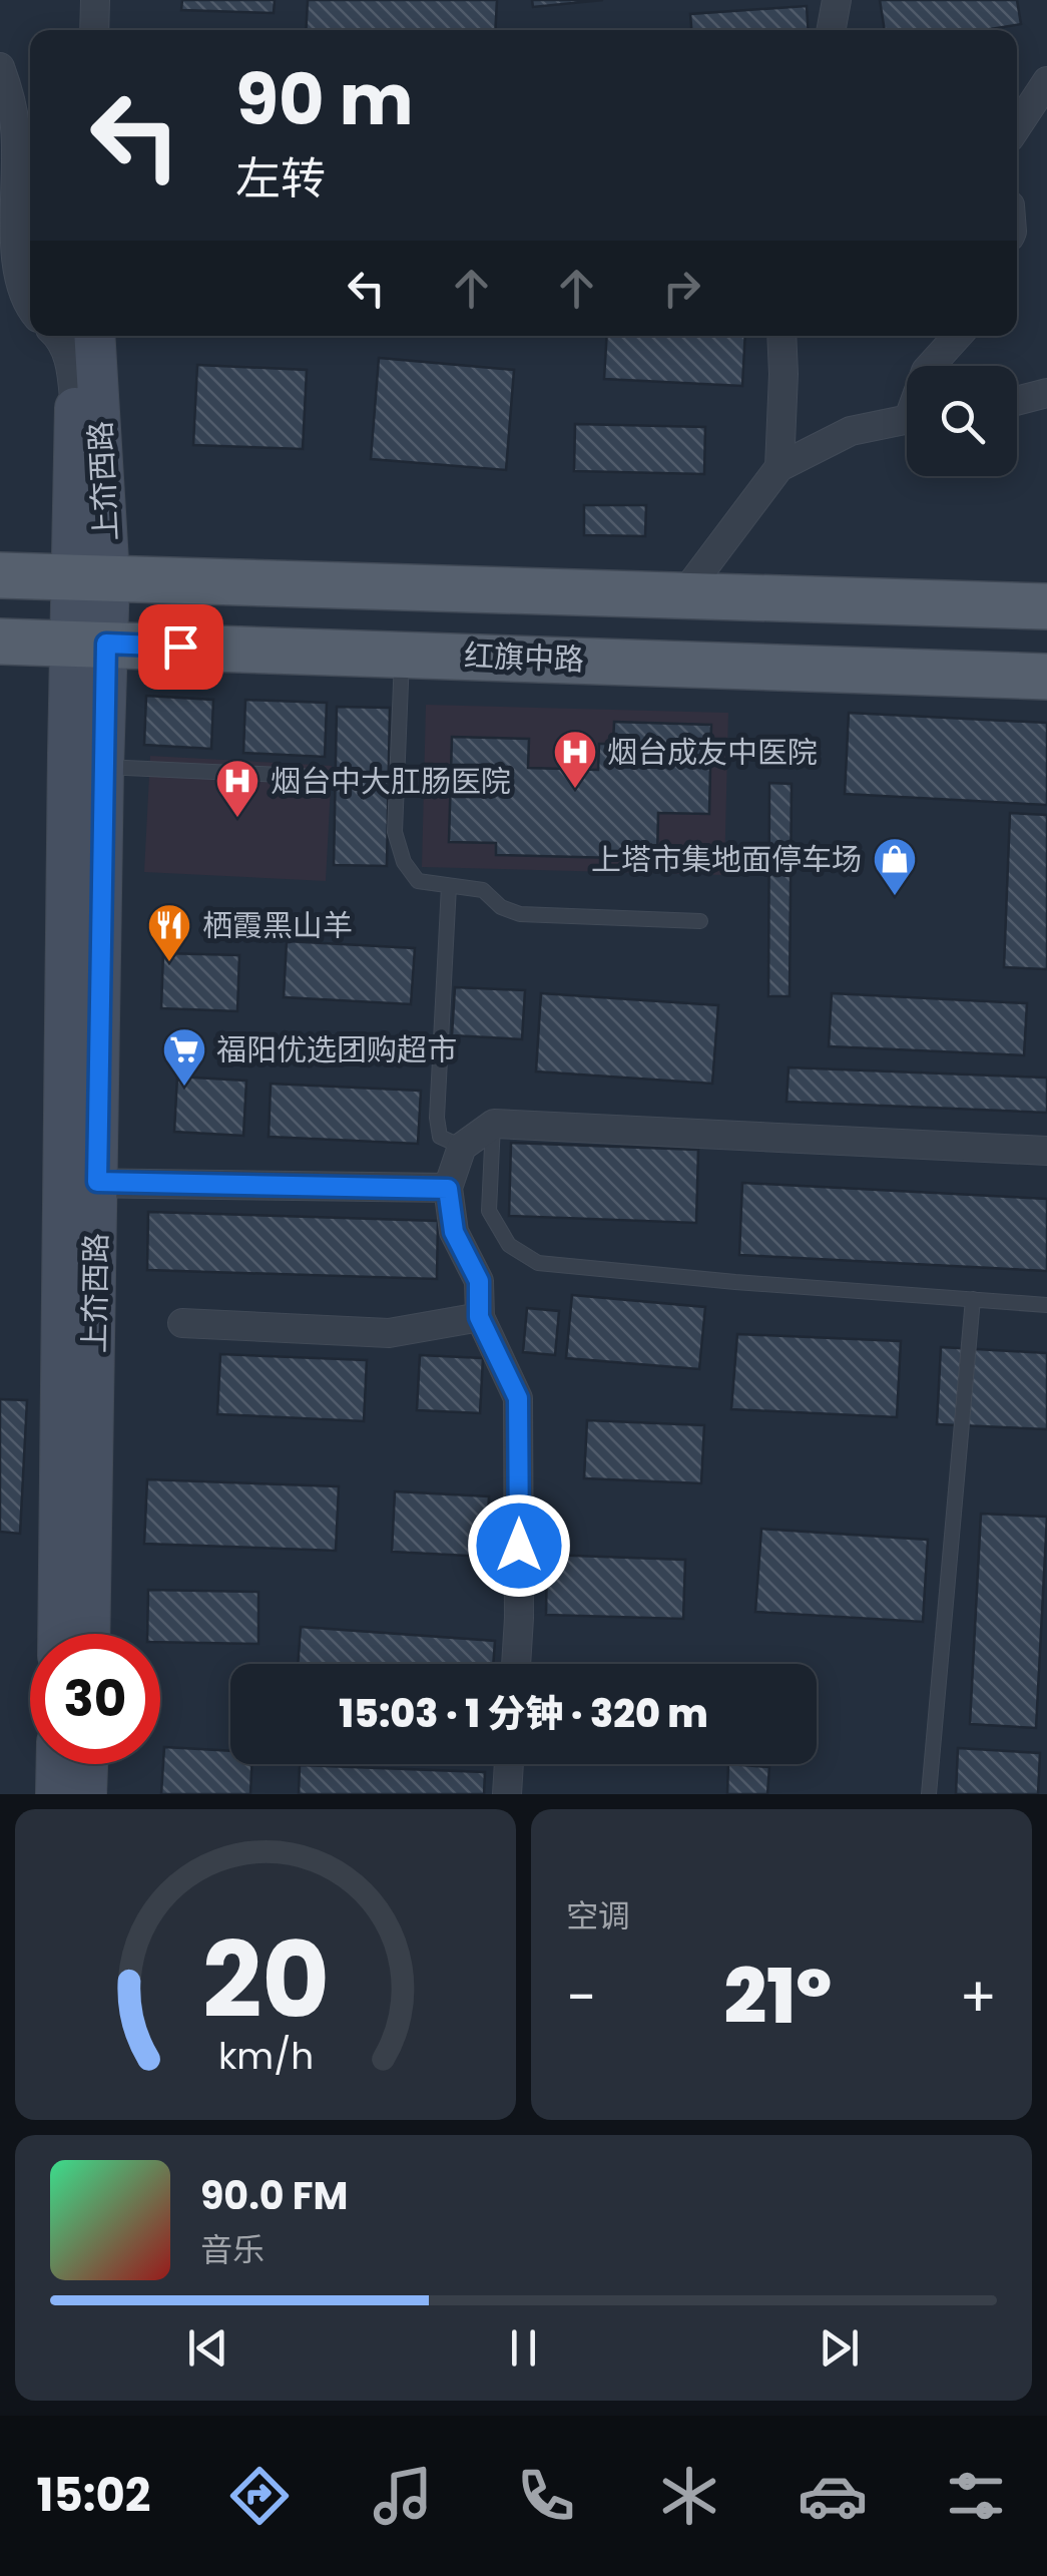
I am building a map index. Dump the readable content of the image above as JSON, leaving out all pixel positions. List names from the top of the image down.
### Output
{
  "streets": {
    "main road": ["红旗中路"],
    "street": ["上夼西路"]
  },
  "crossings": [
    ["上夼西路", "红旗中路"]
  ],
  "places": {
    "hospital": ["烟台成友中医院", "烟台中大肛肠医院"],
    "shop": ["上塔市集地面停车场"],
    "restaurant": ["栖霞黑山羊"],
    "supermarket": ["福阳优选团购超市"]
  },
  "page": {
    "turn": ["90 m", "左转"],
    "limit": "30",
    "trip": "15:03 · 1 分钟 · 320 m",
    "tile": "空调",
    "heat": ["−", "21°", "+"],
    "song": ["90.0 FM", "音乐"],
    "tabs": "15:02",
    "gauge": ["20", "km/h"]
  }
}
